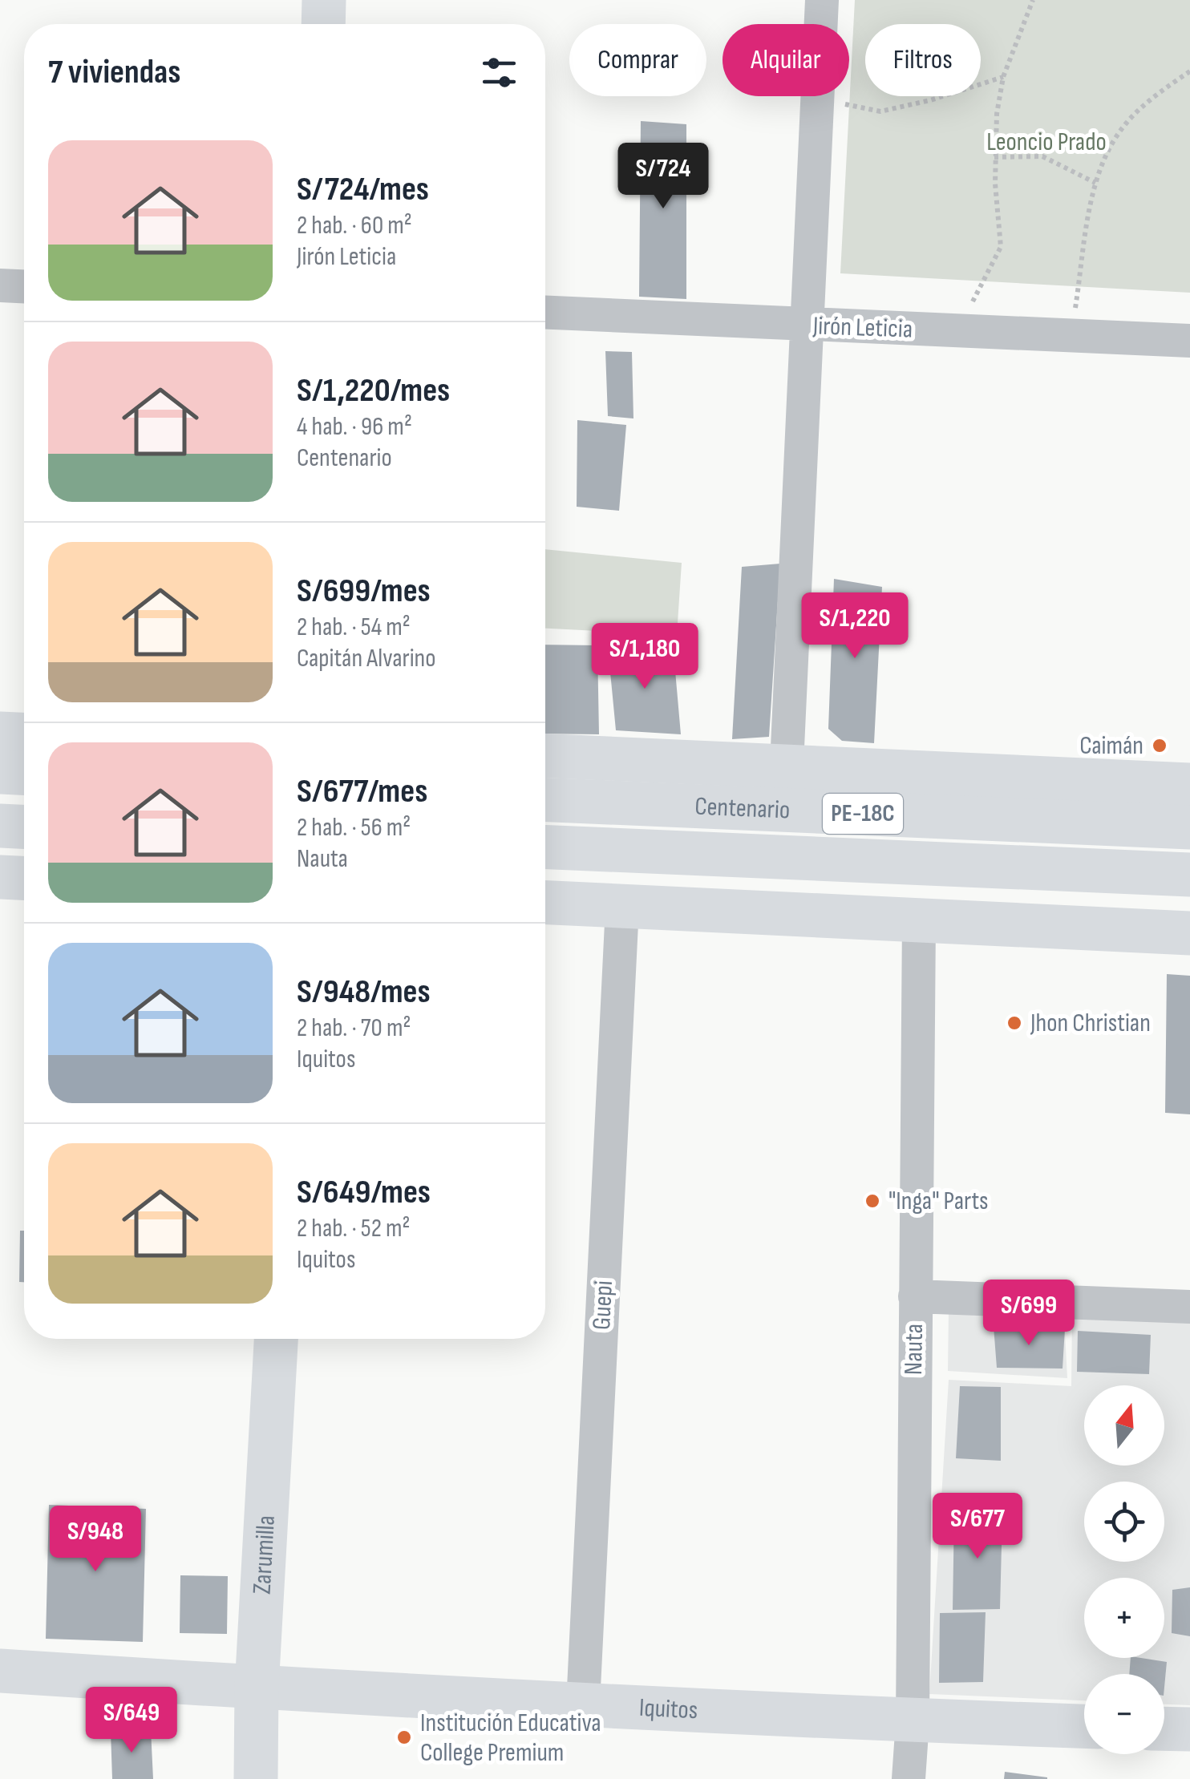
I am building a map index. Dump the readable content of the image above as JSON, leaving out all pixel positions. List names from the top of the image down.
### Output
{
  "streets": {
    "main road": [
      "Centenario",
      "PE-18C",
      "Zarumilla",
      "Iquitos"
    ],
    "street": ["Jirón Leticia", "Guepi", "Nauta"]
  },
  "crossings": [
    ["Guepi", "Iquitos"],
    ["Nauta", "Iquitos"],
    ["Zarumilla", "Iquitos"]
  ],
  "parks": ["Leoncio Prado"],
  "places": [
    "Caimán",
    "Jhon Christian",
    "\"Inga\" Parts",
    "Institución Educativa College Premium"
  ],
  "north": "top",
  "page": {
    "chip": ["Comprar", "Alquilar", "Filtros"],
    "heading": "7 viviendas",
    "list": [
      {
        "name": "S/724/mes",
        "note": "2 hab. · 60 m² · Jirón Leticia"
      },
      {
        "name": "S/1,220/mes",
        "note": "4 hab. · 96 m² · Centenario"
      },
      {
        "name": "S/699/mes",
        "note": "2 hab. · 54 m² · Capitán Alvarino"
      },
      {
        "name": "S/677/mes",
        "note": "2 hab. · 56 m² · Nauta"
      },
      {
        "name": "S/948/mes",
        "note": "2 hab. · 70 m² · Iquitos"
      },
      {
        "name": "S/649/mes",
        "note": "2 hab. · 52 m² · Iquitos"
      }
    ],
    "price": [
      "S/724",
      "S/1,220",
      "S/1,180",
      "S/699",
      "S/677",
      "S/948",
      "S/649"
    ],
    "map_buttons": ["+", "−"]
  }
}
